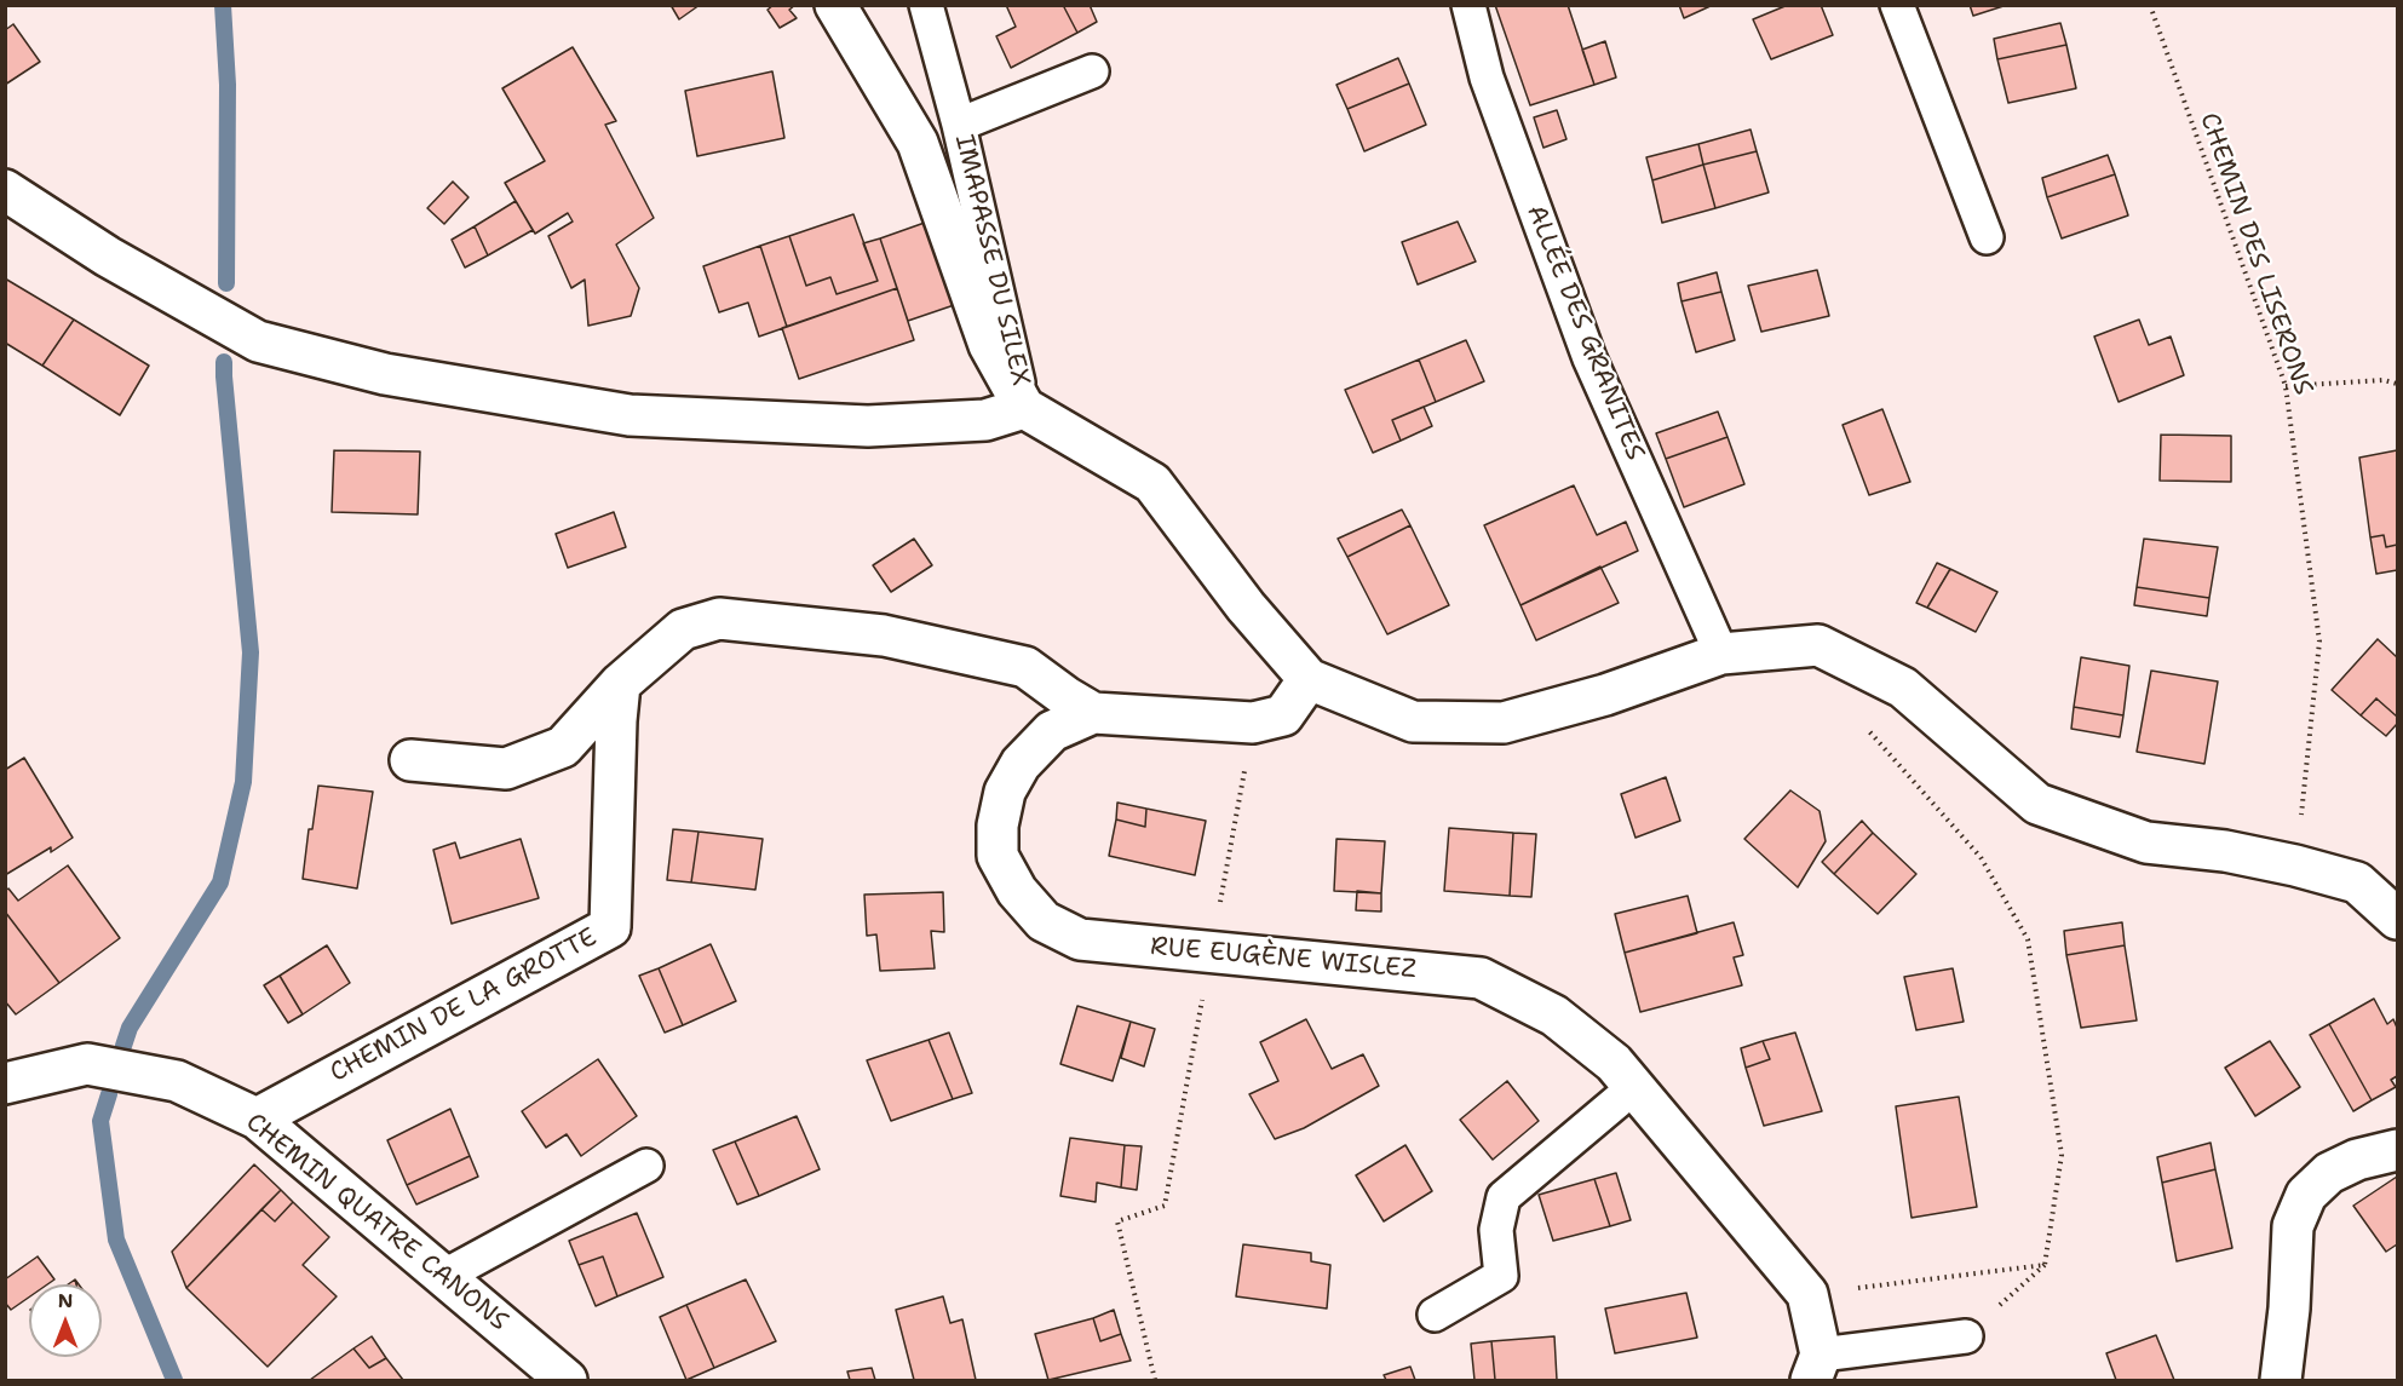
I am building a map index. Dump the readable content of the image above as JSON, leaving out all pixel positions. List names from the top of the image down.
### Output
{
  "streets": {
    "street": ["RUE EUGÈNE WISLEZ", "CHEMIN DE LA GROTTE", "CHEMIN QUATRE CANONS"],
    "lane": ["IMAPASSE DU SILEX", "ALLÉE DES GRANITES"],
    "path": ["CHEMIN DES LISERONS"]
  },
  "crossings": [
    ["CHEMIN DE LA GROTTE", "CHEMIN QUATRE CANONS"]
  ],
  "north": "top"
}
